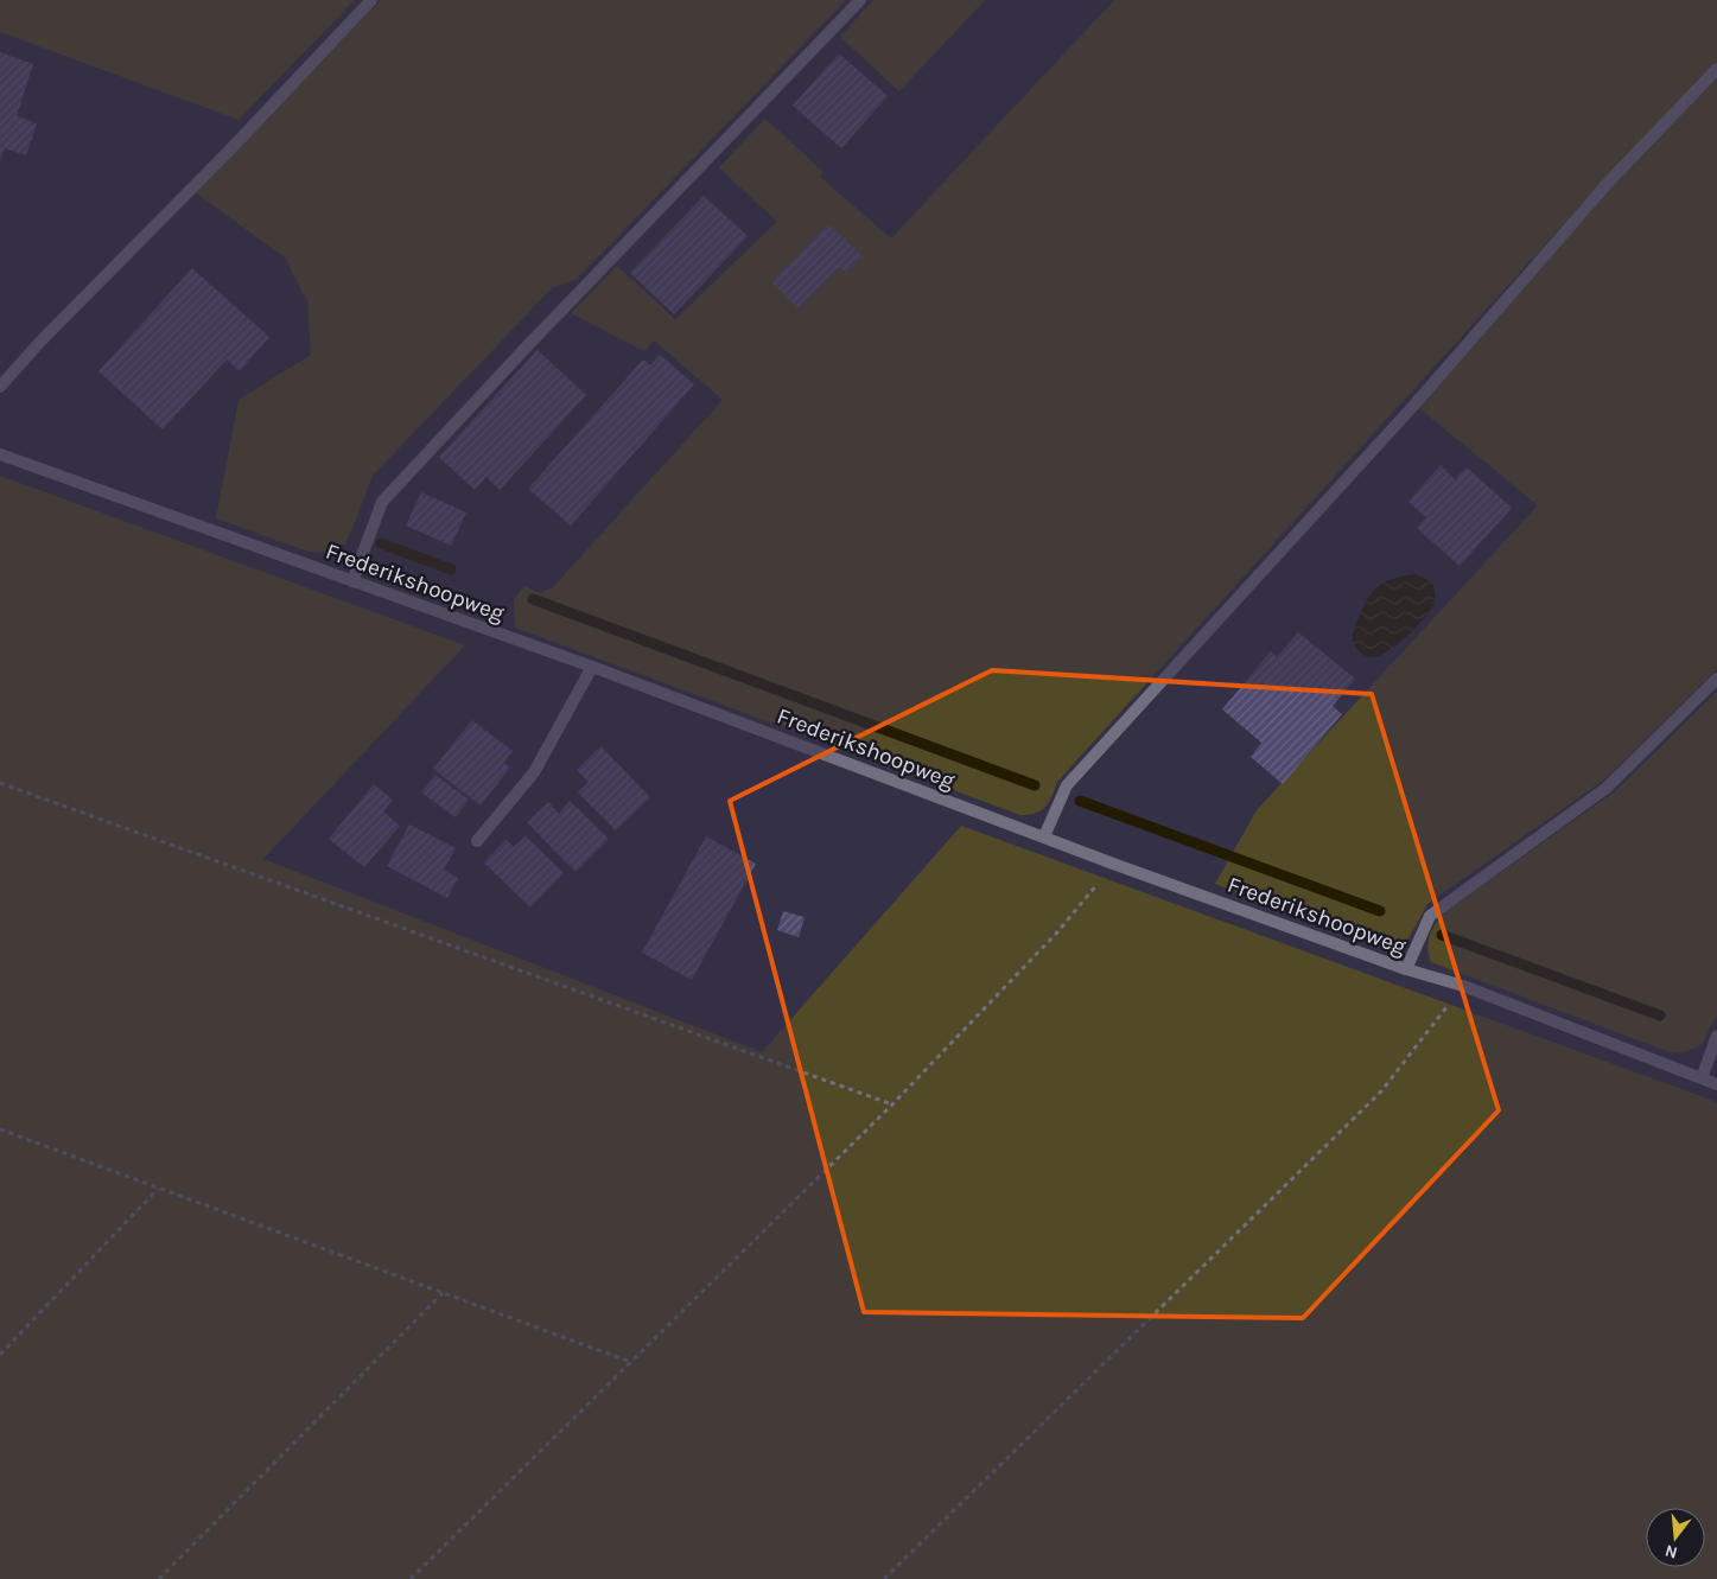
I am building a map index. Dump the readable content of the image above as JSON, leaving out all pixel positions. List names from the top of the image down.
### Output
{
  "streets": {
    "street": ["Frederikshoopweg"]
  },
  "north": "bottom"
}
